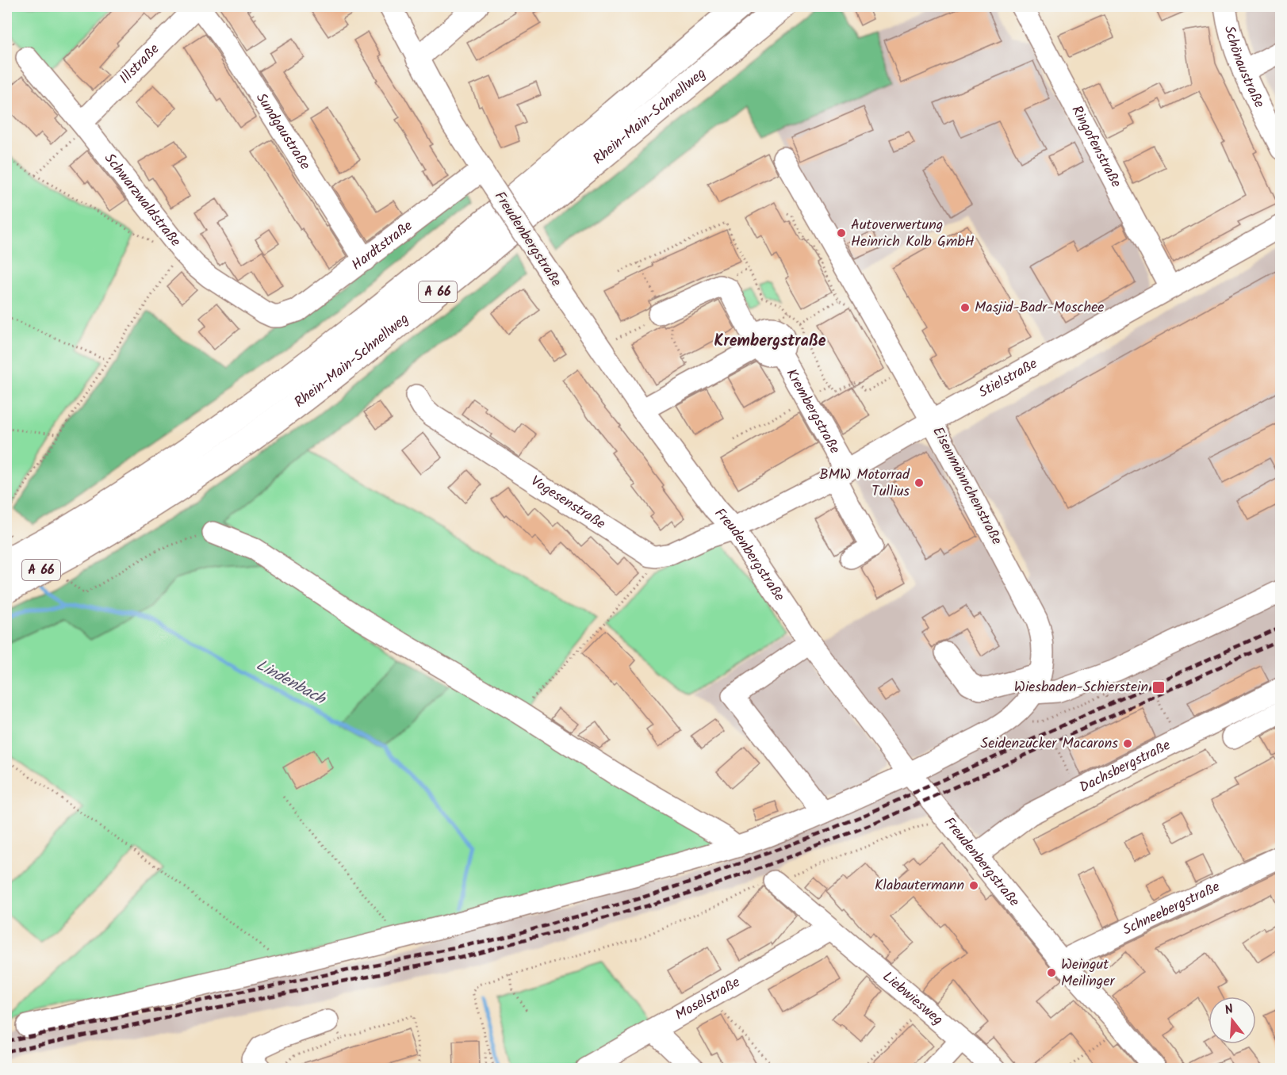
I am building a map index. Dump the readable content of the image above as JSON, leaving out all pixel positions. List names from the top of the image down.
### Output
{
  "streets": {
    "highway": ["Rhein-Main-Schnellweg", "A 66"],
    "street": [
      "Illstraße",
      "Schönaustraße",
      "Sundgaustraße",
      "Ringofenstraße",
      "Schwarzwaldstraße",
      "Freudenbergstraße",
      "Hardtstraße",
      "Stielstraße",
      "Krembergstraße",
      "Eisenmännchenstraße",
      "Vogesenstraße",
      "Dachsbergstraße",
      "Schneebergstraße",
      "Moselstraße",
      "Liebwiesweg"
    ]
  },
  "crossings": [
    ["Illstraße", "Sundgaustraße"],
    ["Illstraße", "Schwarzwaldstraße"],
    ["Sundgaustraße", "Hardtstraße"],
    ["Ringofenstraße", "Stielstraße"],
    ["Schwarzwaldstraße", "Hardtstraße"],
    ["Freudenbergstraße", "Hardtstraße"],
    ["Freudenbergstraße", "Stielstraße"],
    ["Freudenbergstraße", "Dachsbergstraße"],
    ["Freudenbergstraße", "Schneebergstraße"],
    ["Stielstraße", "Krembergstraße"],
    ["Stielstraße", "Eisenmännchenstraße"],
    ["Moselstraße", "Liebwiesweg"]
  ],
  "districts": ["Krembergstraße"],
  "water": ["Lindenbach"],
  "places": {
    "other": [
      "Autoverwertung Heinrich Kolb GmbH",
      "Masjid-Badr-Moschee",
      "BMW Motorrad Tullius",
      "Seidenzucker Macarons",
      "Klabautermann",
      "Weingut Meilinger"
    ],
    "transit": ["Wiesbaden-Schierstein"]
  },
  "north": "top"
}
